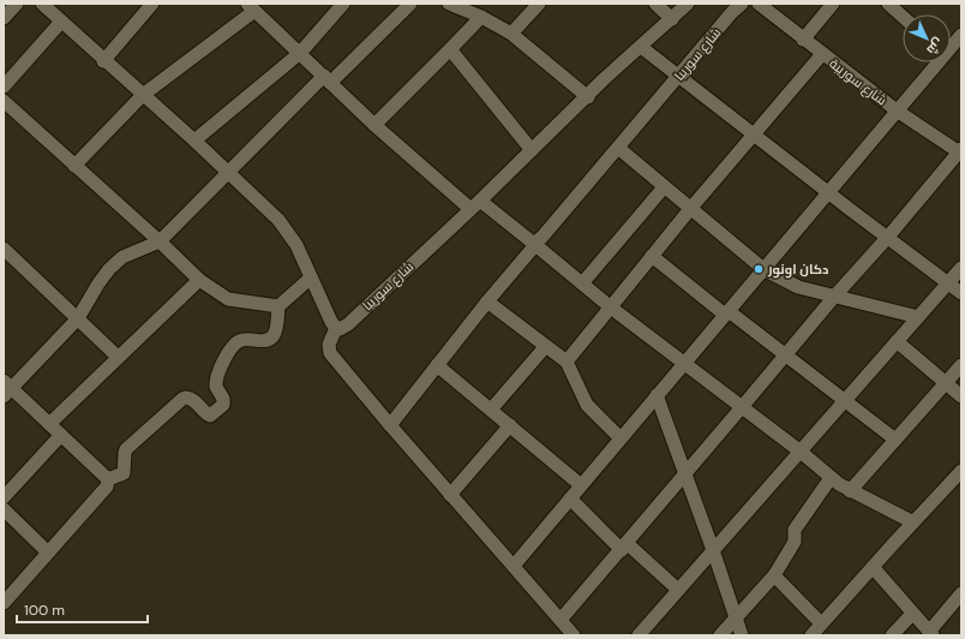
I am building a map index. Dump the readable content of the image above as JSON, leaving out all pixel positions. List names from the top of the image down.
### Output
{
  "streets": {
    "street": ["شارع سوريبا", "شارع سوريبة"]
  },
  "places": ["دكان اونور"],
  "scale_bar": "100 m",
  "north": "bottom right"
}
